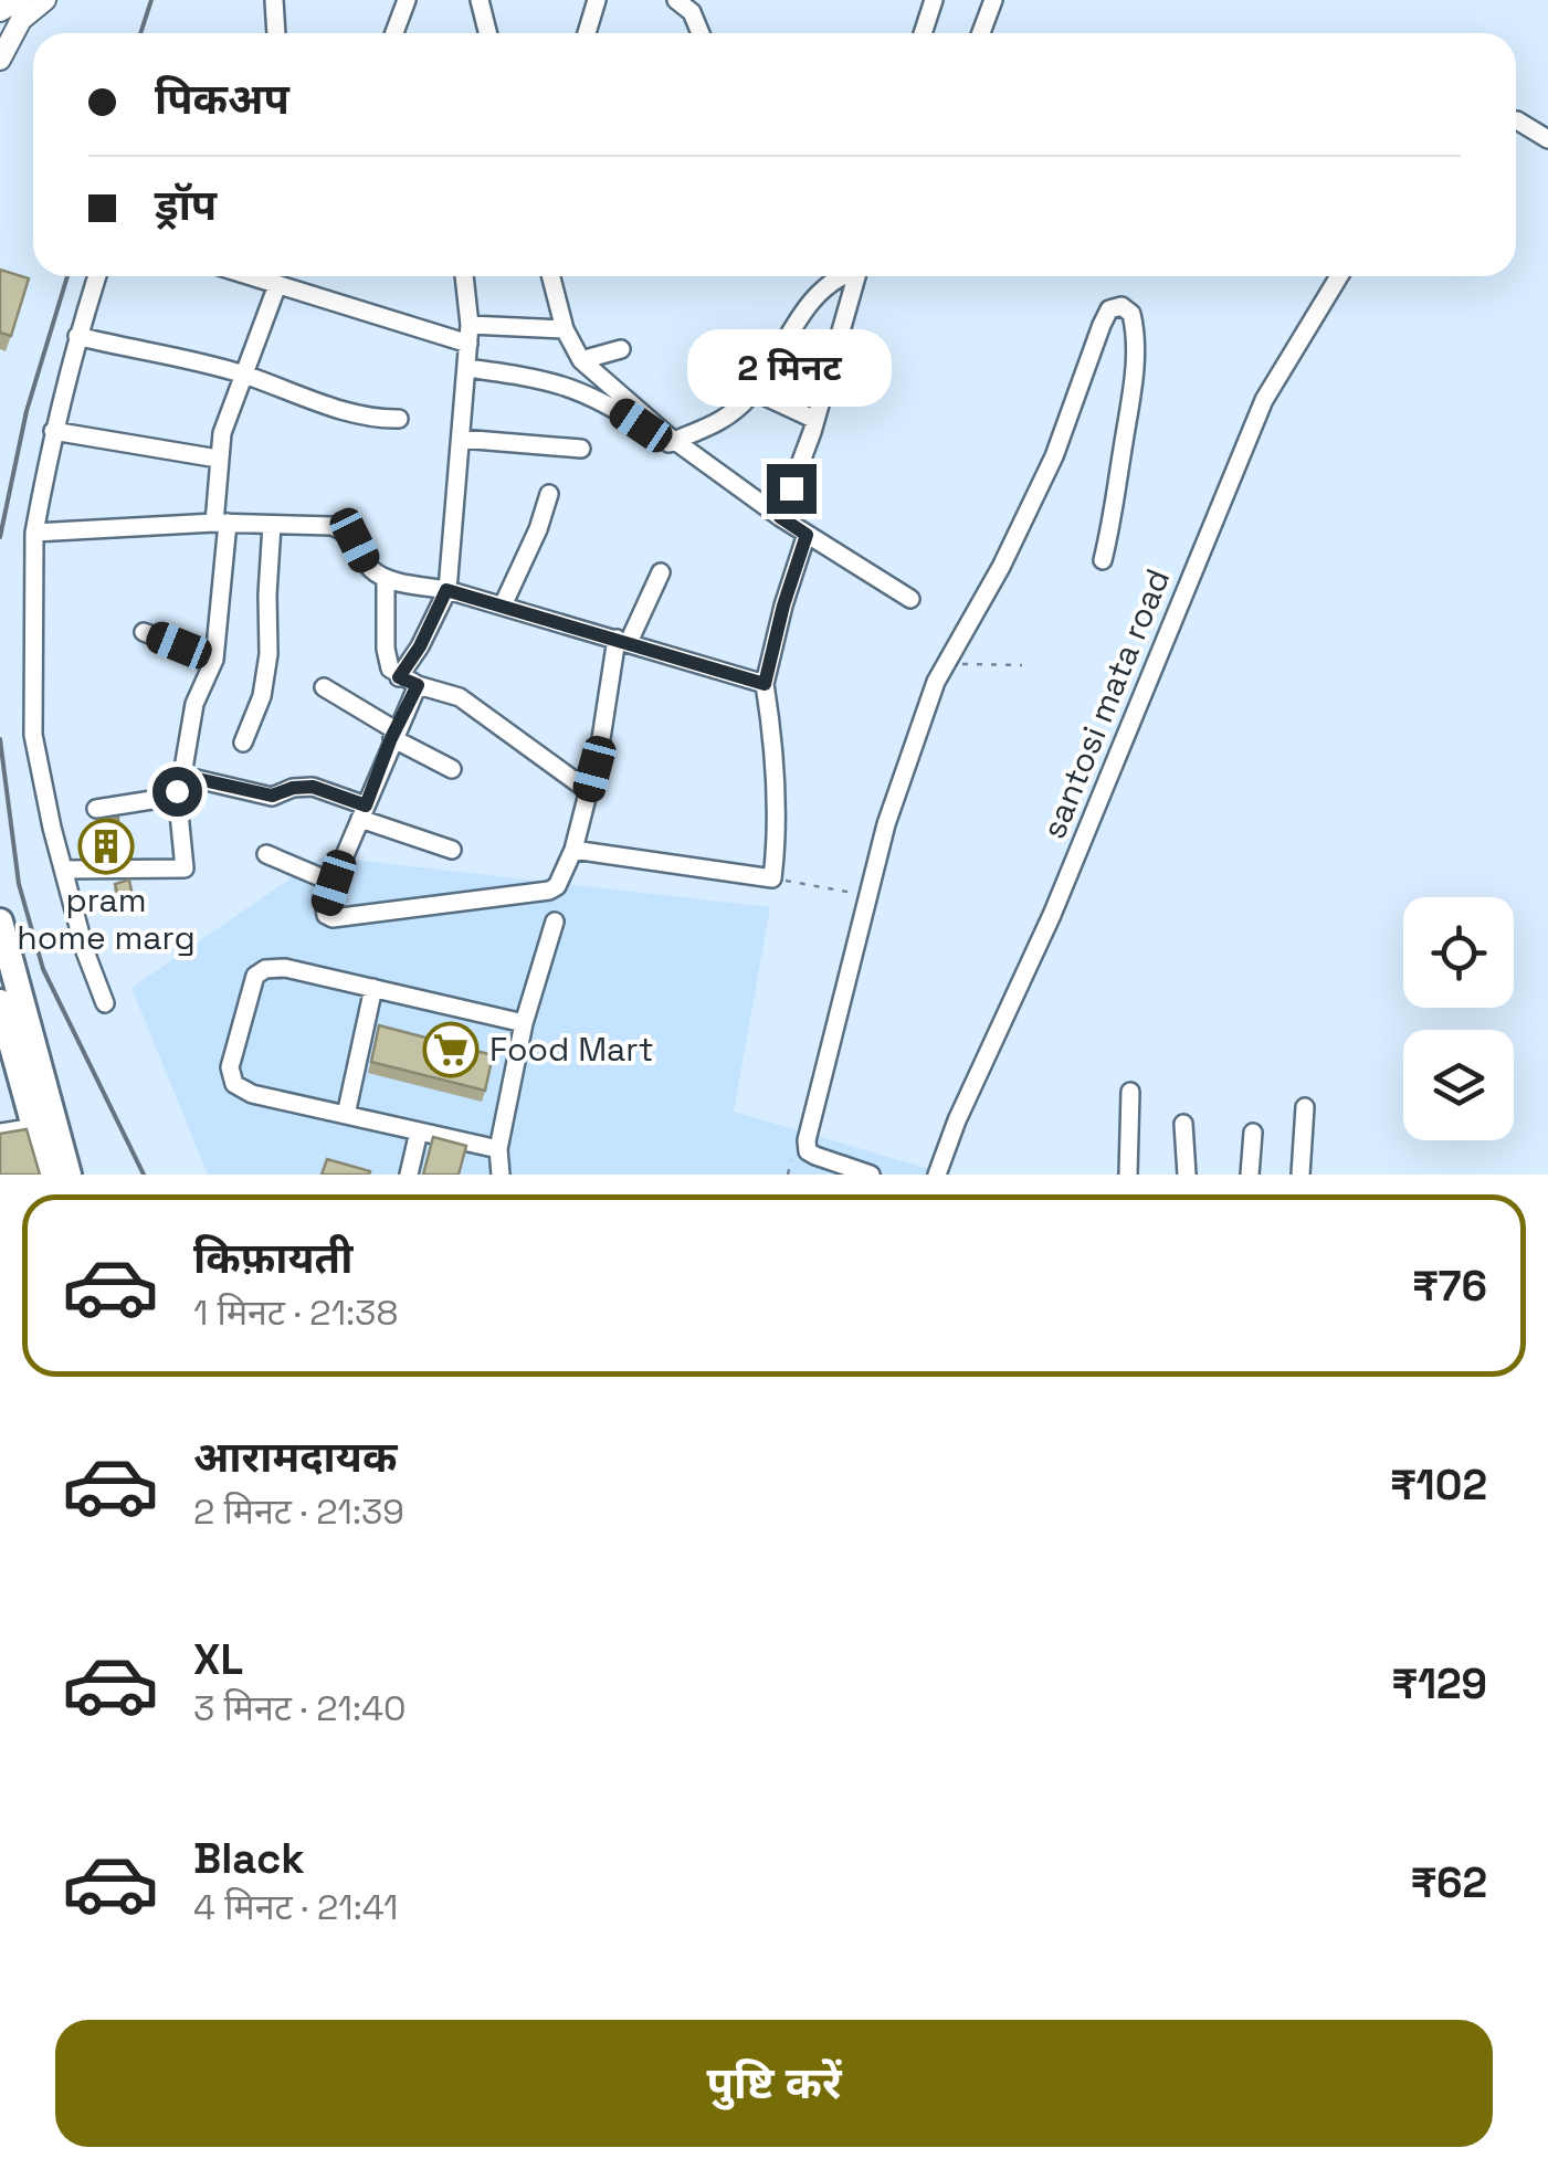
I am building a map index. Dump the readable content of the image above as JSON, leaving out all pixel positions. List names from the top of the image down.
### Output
{
  "streets": {
    "street": ["santosi mata road"]
  },
  "places": {
    "building": ["pram home marg"],
    "supermarket": ["Food Mart"]
  },
  "page": {
    "banner": ["पिकअप", "ड्रॉप"],
    "bubble": "2 मिनट",
    "list": [
      {
        "name": "किफ़ायती",
        "note": "1 मिनट · 21:38",
        "value": "₹76"
      },
      {
        "name": "आरामदायक",
        "note": "2 मिनट · 21:39",
        "value": "₹102"
      },
      {
        "name": "XL",
        "note": "3 मिनट · 21:40",
        "value": "₹129"
      },
      {
        "name": "Black",
        "note": "4 मिनट · 21:41",
        "value": "₹62"
      }
    ],
    "buttons": "पुष्टि करें"
  }
}
